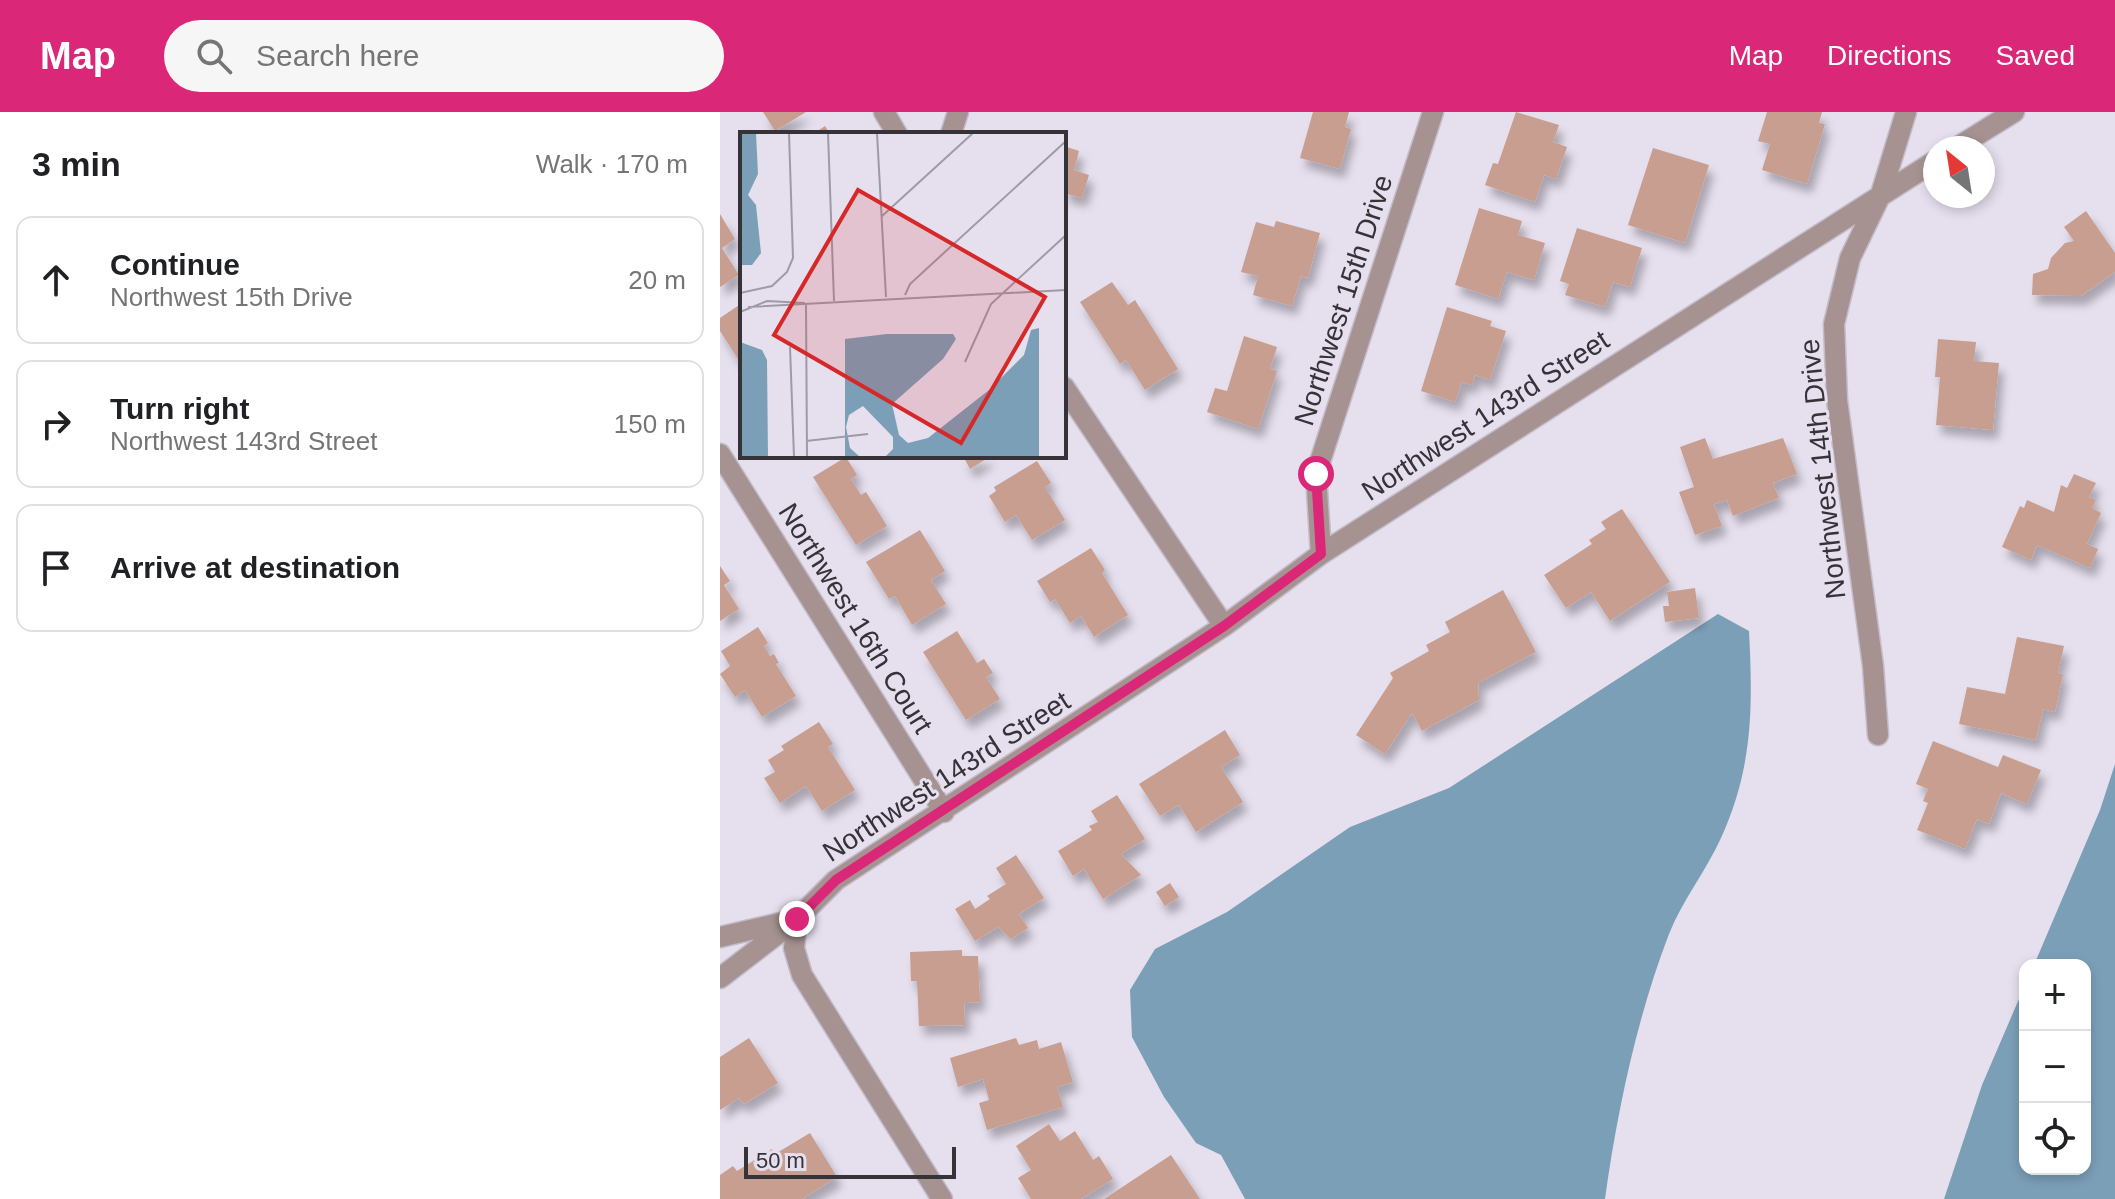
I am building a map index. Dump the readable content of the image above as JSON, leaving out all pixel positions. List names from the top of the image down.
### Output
{
  "streets": {
    "street": [
      "Northwest 15th Drive",
      "Northwest 143rd Street",
      "Northwest 14th Drive",
      "Northwest 16th Court"
    ]
  },
  "crossings": [
    ["Northwest 15th Drive", "Northwest 143rd Street"],
    ["Northwest 143rd Street", "Northwest 14th Drive"],
    ["Northwest 143rd Street", "Northwest 16th Court"]
  ],
  "scale_bar": "50 m",
  "north": "top left",
  "page": {
    "header": "Map",
    "search": "Search here",
    "nav": ["Map", "Directions", "Saved"],
    "heading": ["3 min", "Walk · 170 m"],
    "list": [
      ["Continue", "Northwest 15th Drive", "20 m"],
      ["Turn right", "Northwest 143rd Street", "150 m"],
      "Arrive at destination"
    ],
    "map_buttons": ["+", "−"],
    "scale": "50 m"
  }
}
